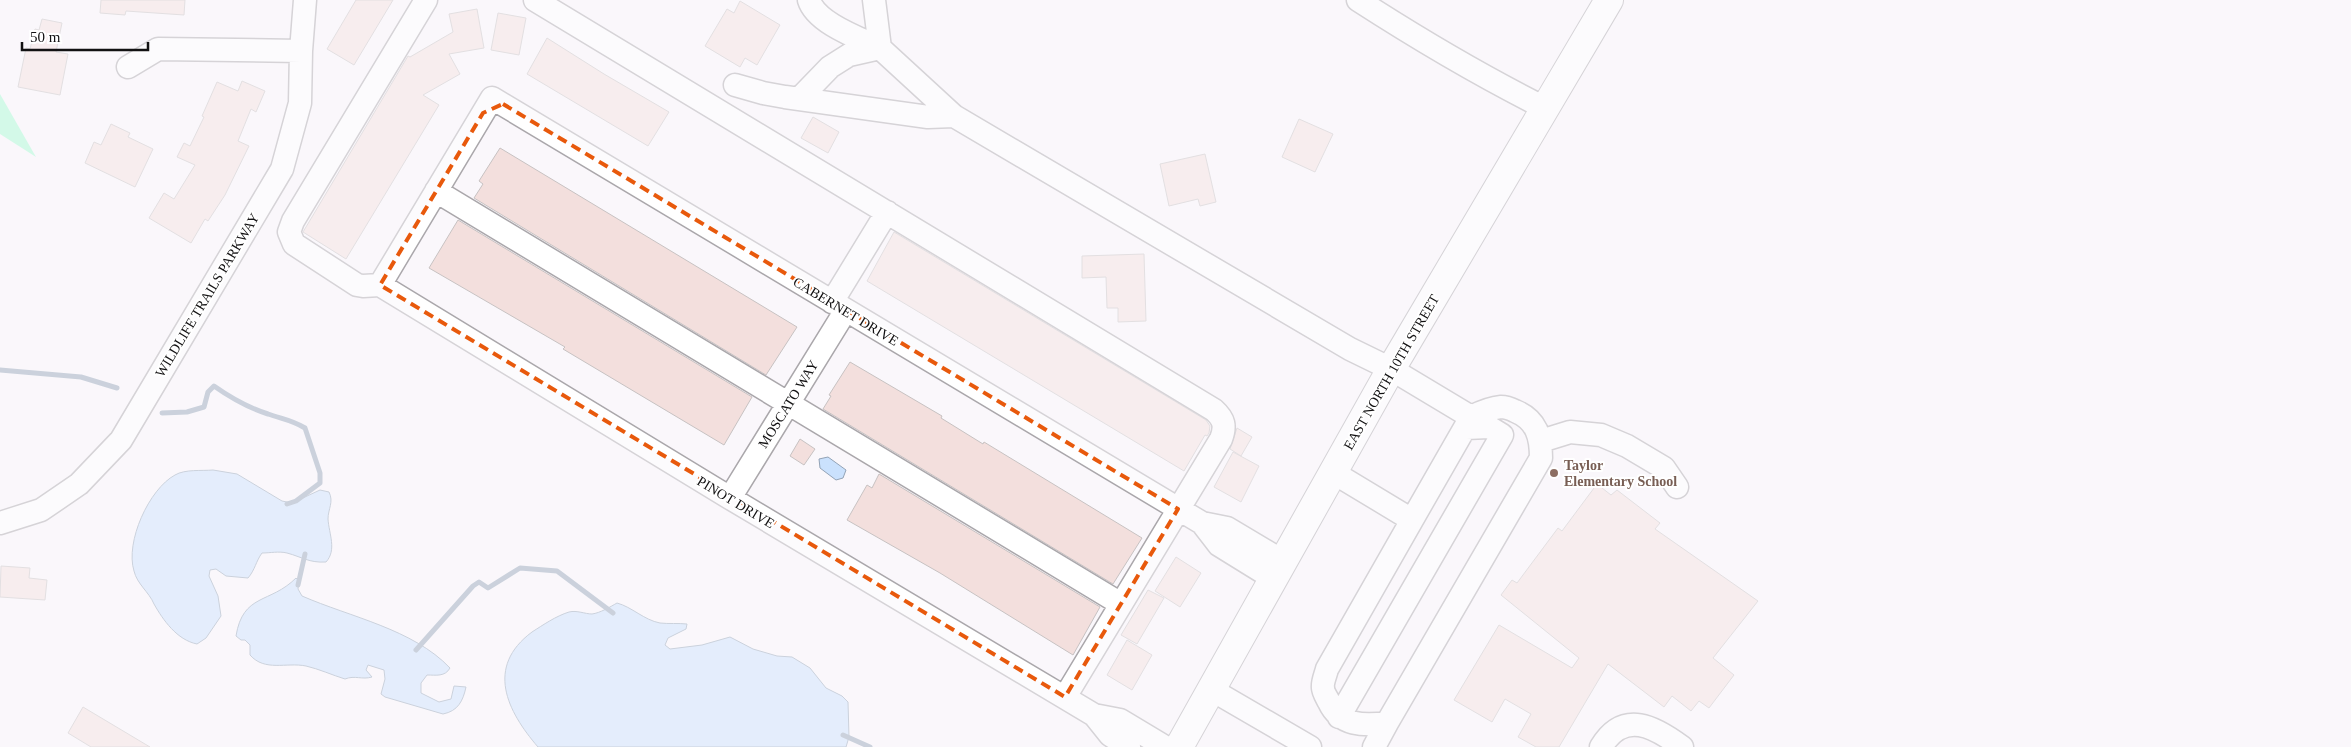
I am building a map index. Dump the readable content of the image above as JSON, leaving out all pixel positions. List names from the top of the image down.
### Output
{
  "streets": {
    "main road": ["EAST NORTH 10TH STREET"],
    "street": [
      "WILDLIFE TRAILS PARKWAY",
      "CABERNET DRIVE",
      "MOSCATO WAY",
      "PINOT DRIVE"
    ]
  },
  "crossings": [
    ["CABERNET DRIVE", "EAST NORTH 10TH STREET"],
    ["CABERNET DRIVE", "MOSCATO WAY"],
    ["MOSCATO WAY", "PINOT DRIVE"]
  ],
  "places": ["Taylor Elementary School"],
  "scale_bar": "50 m"
}
